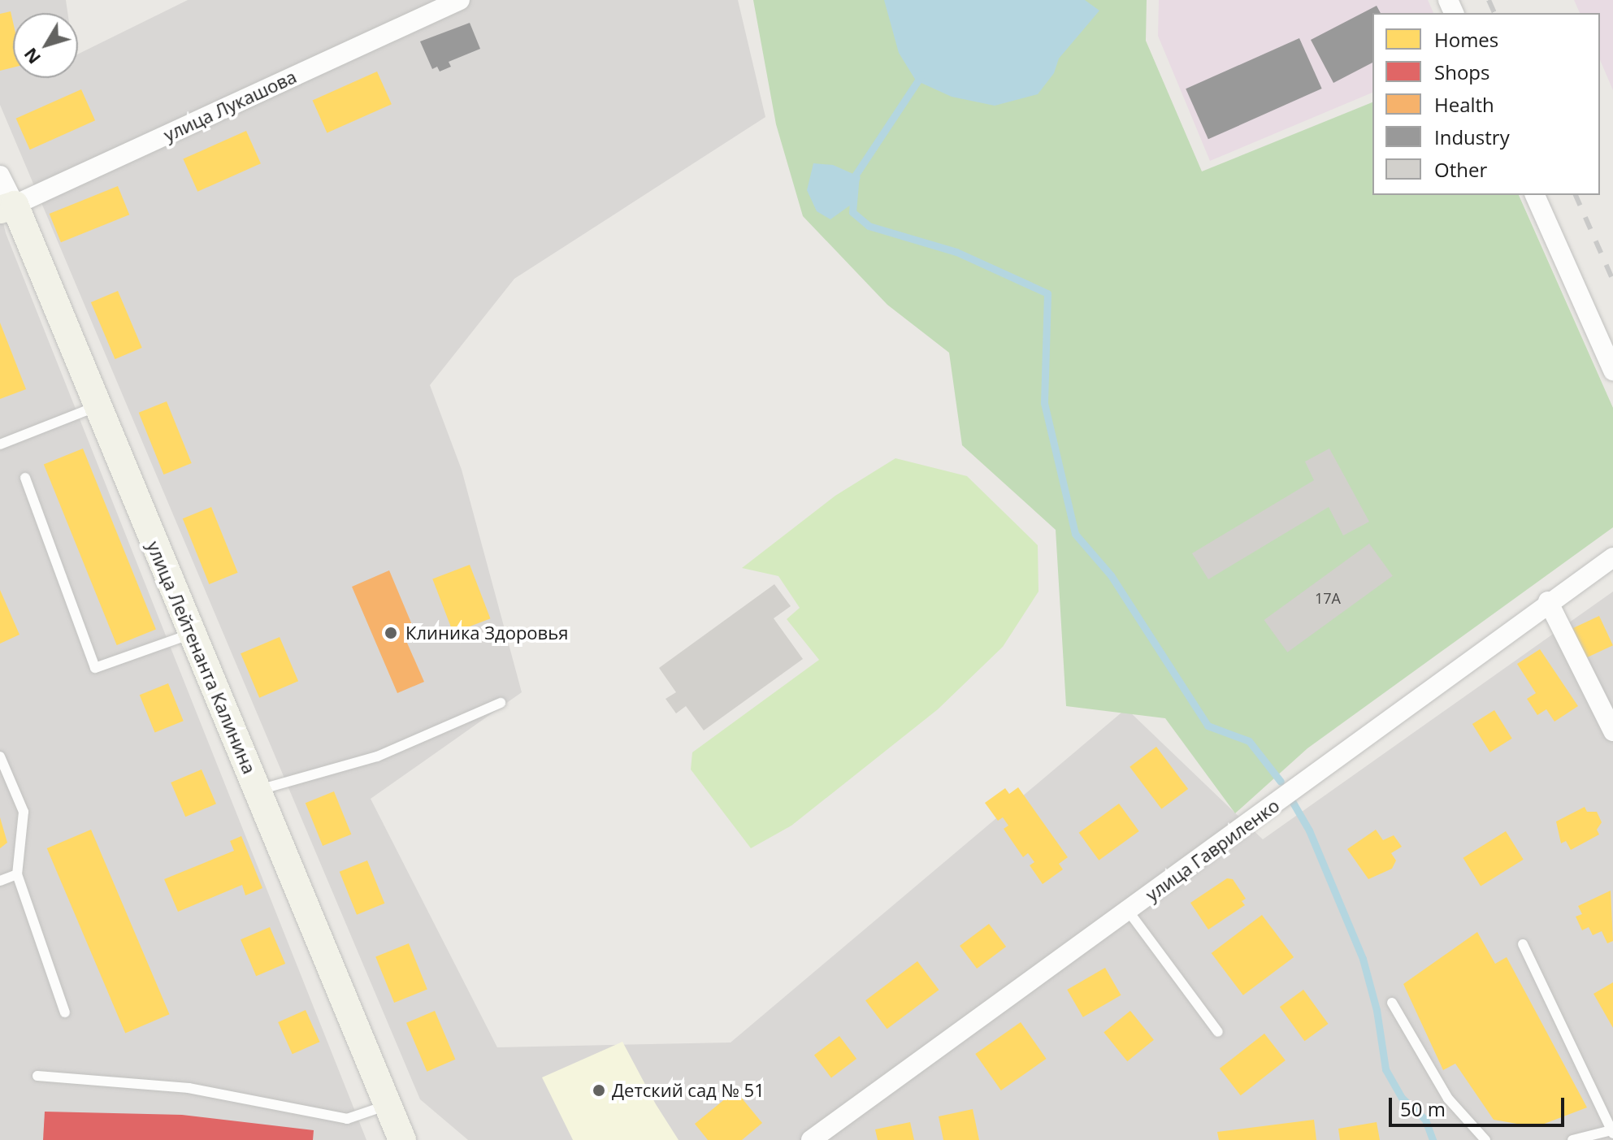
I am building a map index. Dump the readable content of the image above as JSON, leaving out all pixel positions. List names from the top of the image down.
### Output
{
  "streets": {
    "main road": ["улица Лейтенанта Калинина"],
    "street": ["улица Лукашова", "улица Гавриленко"]
  },
  "crossings": [
    ["улица Лукашова", "улица Лейтенанта Калинина"]
  ],
  "places": ["Клиника Здоровья", "Детский сад № 51"],
  "house_numbers": ["17А"],
  "legend": [
    "Homes",
    "Shops",
    "Health",
    "Industry",
    "Other"
  ],
  "scale_bar": "50 m",
  "north": "bottom left"
}
